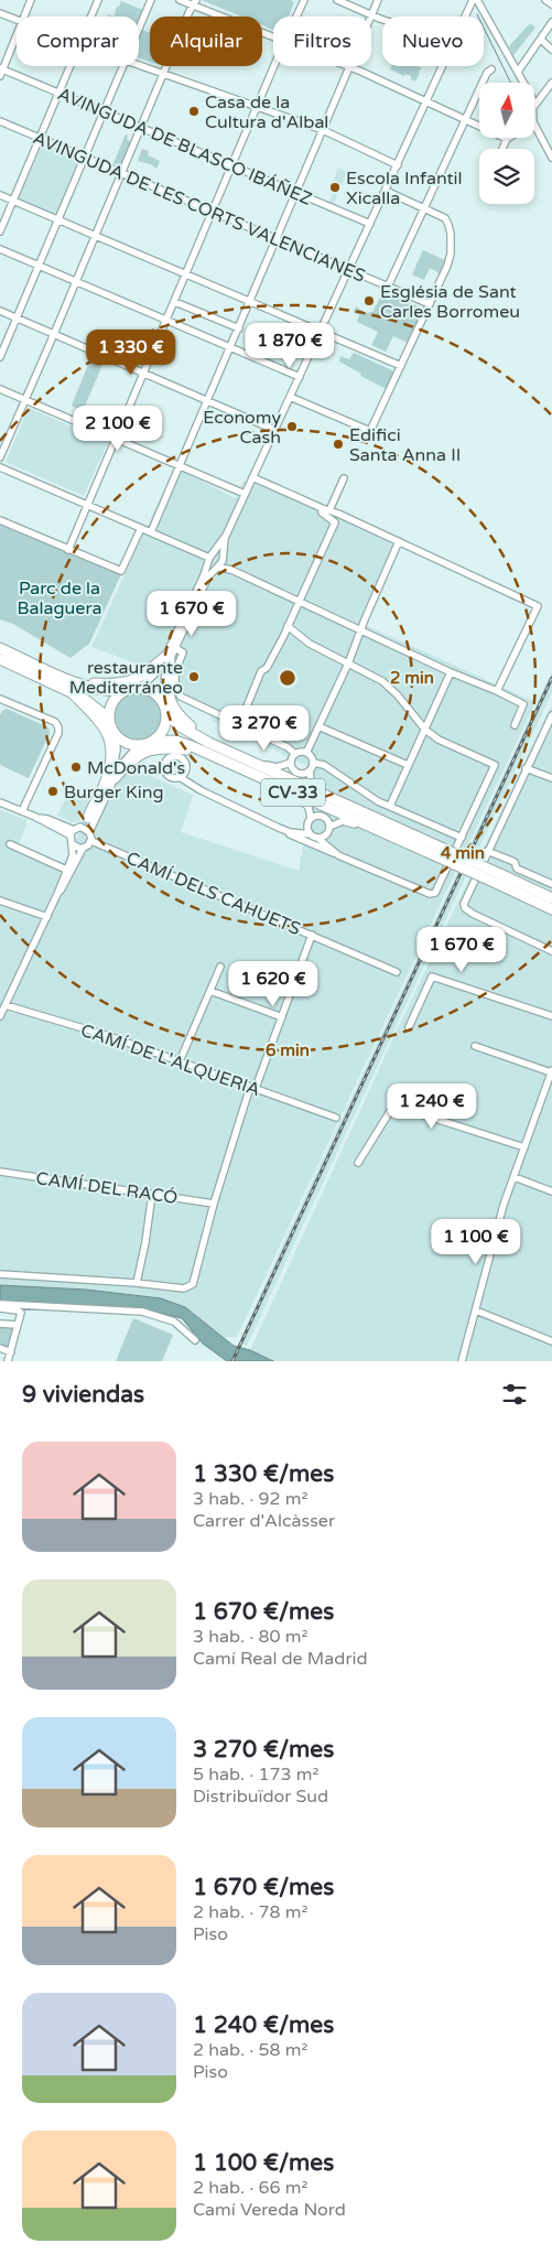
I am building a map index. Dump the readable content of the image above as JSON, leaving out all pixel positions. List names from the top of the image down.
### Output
{
  "streets": {
    "highway": ["CV-33"],
    "street": [
      "AVINGUDA DE BLASCO IBÁÑEZ",
      "AVINGUDA DE LES CORTS VALENCIANES",
      "CAMÍ DELS CAHUETS",
      "CAMÍ DE L'ALQUERIA",
      "CAMÍ DEL RACÓ"
    ]
  },
  "parks": ["Parc de la Balaguera"],
  "places": [
    "Casa de la Cultura d'Albal",
    "Escola Infantil Xicalla",
    "Església de Sant Carles Borromeu",
    "Economy Cash",
    "Edifici Santa Anna II",
    "restaurante Mediterráneo",
    "McDonald's",
    "Burger King"
  ],
  "north": "top",
  "page": {
    "chip": [
      "Comprar",
      "Alquilar",
      "Filtros",
      "Nuevo"
    ],
    "price": [
      "1 870 €",
      "1 330 €",
      "2 100 €",
      "1 670 €",
      "3 270 €",
      "1 670 €",
      "1 620 €",
      "1 240 €",
      "1 100 €"
    ],
    "heading": "9 viviendas",
    "list": [
      {
        "name": "1 330 €/mes",
        "note": "3 hab. · 92 m² · Carrer d'Alcàsser"
      },
      {
        "name": "1 670 €/mes",
        "note": "3 hab. · 80 m² · Camí Real de Madrid"
      },
      {
        "name": "3 270 €/mes",
        "note": "5 hab. · 173 m² · Distribuïdor Sud"
      },
      {
        "name": "1 670 €/mes",
        "note": "2 hab. · 78 m² · Piso"
      },
      {
        "name": "1 240 €/mes",
        "note": "2 hab. · 58 m² · Piso"
      },
      {
        "name": "1 100 €/mes",
        "note": "2 hab. · 66 m² · Camí Vereda Nord"
      }
    ]
  },
  "rings": ["2 min", "4 min", "6 min"]
}
